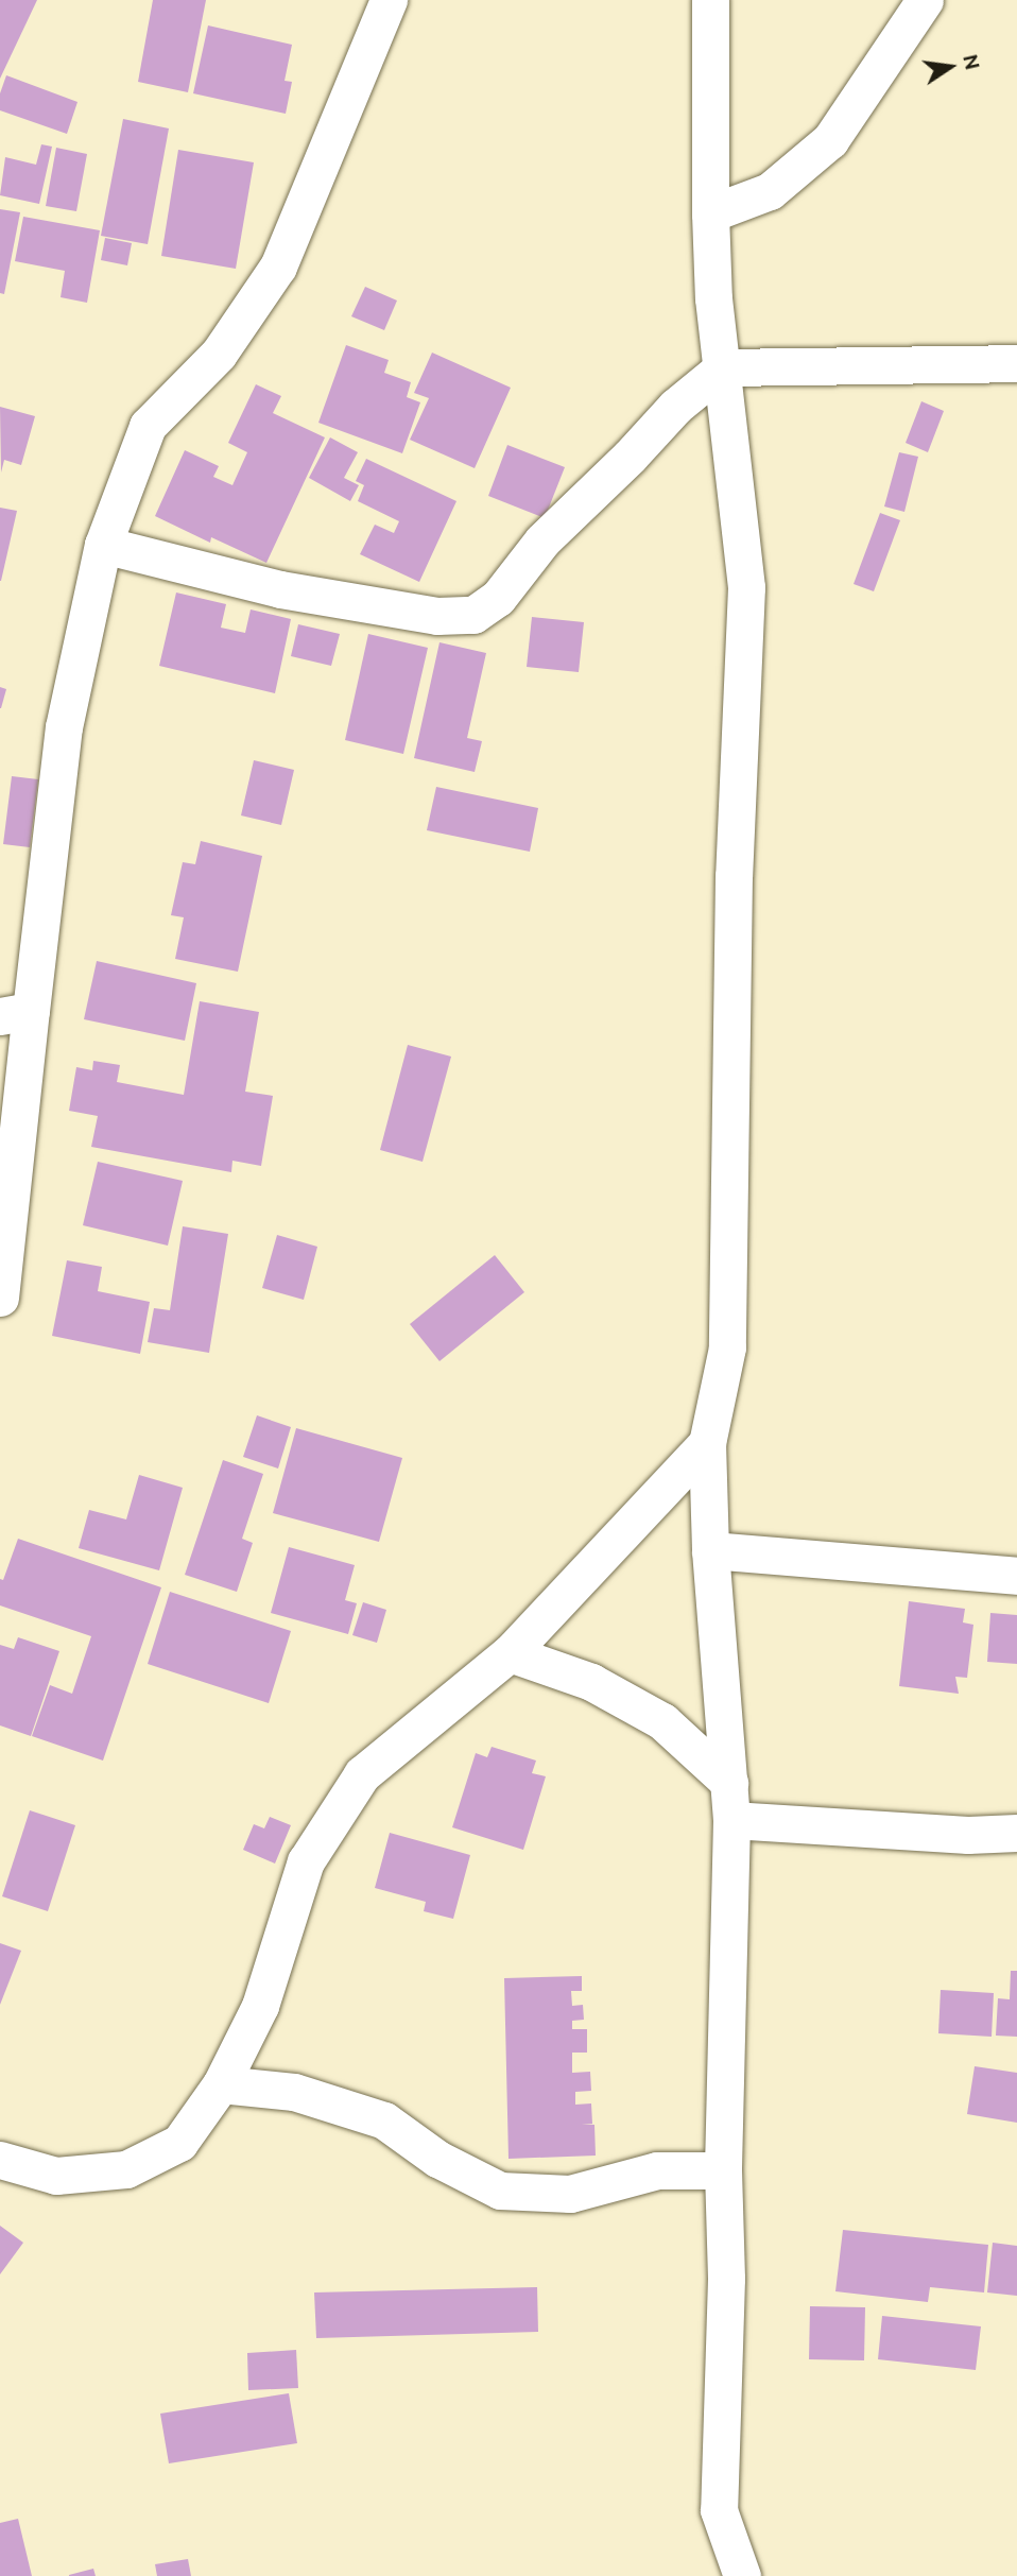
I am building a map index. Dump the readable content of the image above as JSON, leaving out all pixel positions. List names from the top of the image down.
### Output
{
  "north": "right"
}
